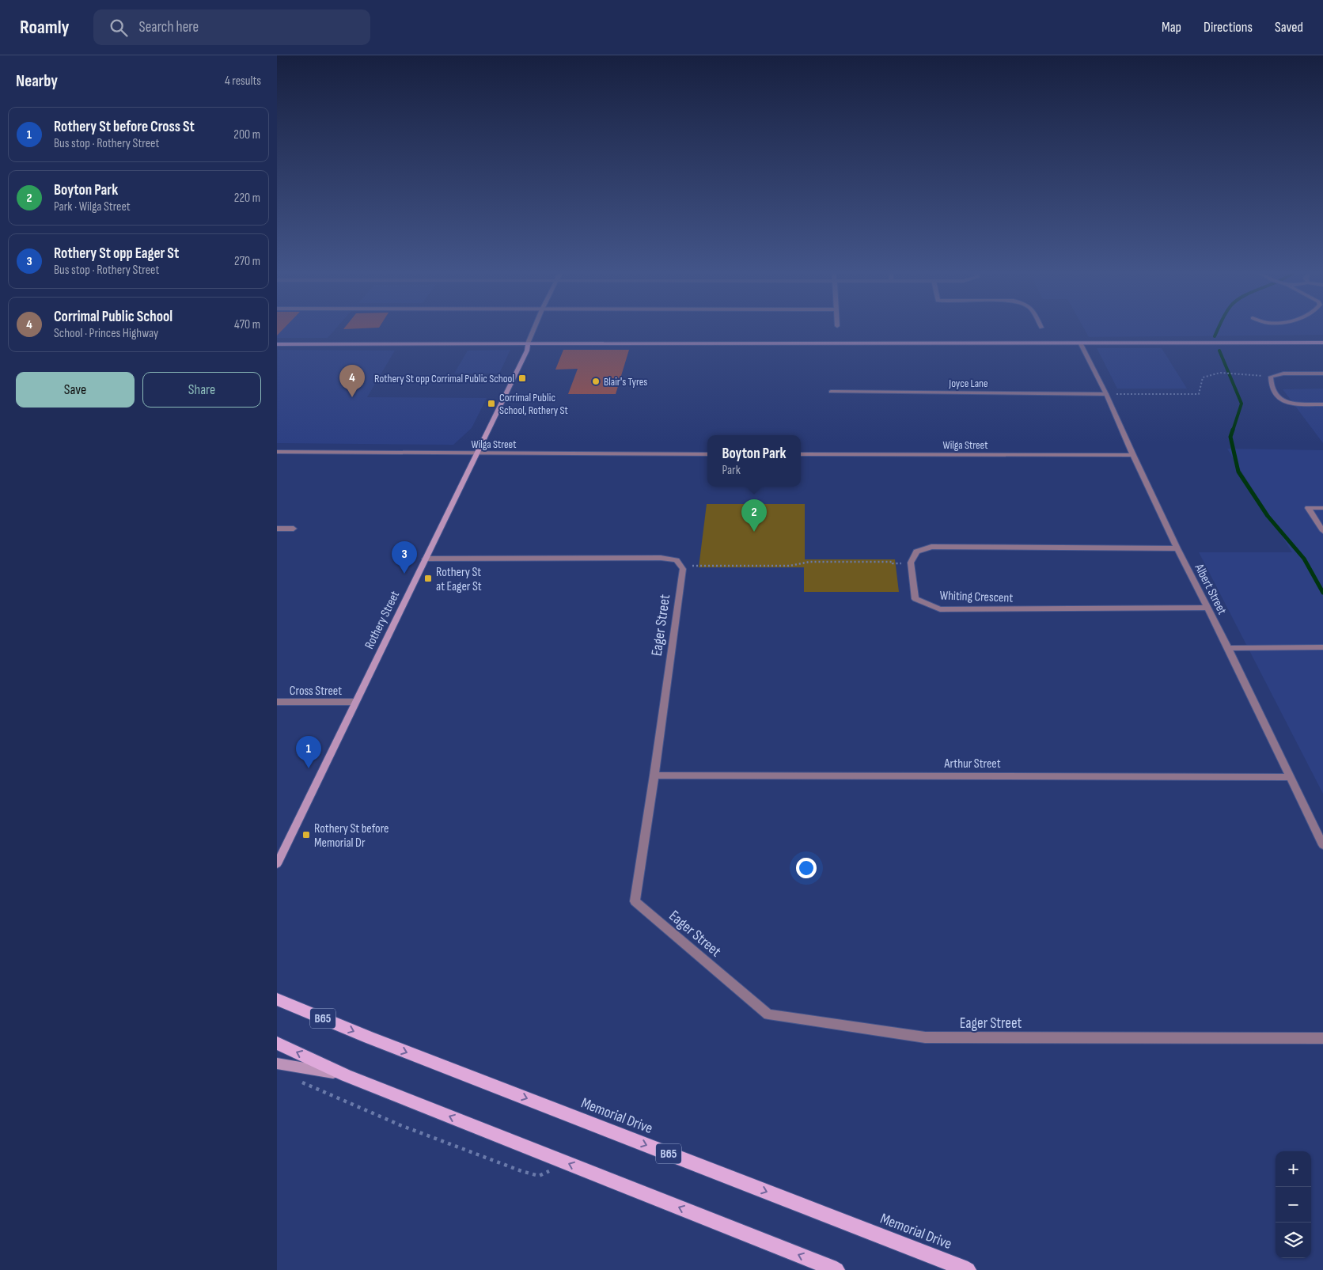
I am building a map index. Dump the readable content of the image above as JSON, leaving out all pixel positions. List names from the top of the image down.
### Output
{
  "streets": {
    "main road": ["Rothery Street", "B65", "Memorial Drive"],
    "street": [
      "Joyce Lane",
      "Wilga Street",
      "Albert Street",
      "Whiting Crescent",
      "Eager Street",
      "Cross Street",
      "Arthur Street"
    ]
  },
  "crossings": [
    ["Joyce Lane", "Albert Street"],
    ["Wilga Street", "Albert Street"],
    ["Wilga Street", "Rothery Street"],
    ["Albert Street", "Whiting Crescent"],
    ["Albert Street", "Arthur Street"],
    ["Rothery Street", "Eager Street"],
    ["Rothery Street", "Cross Street"],
    ["Eager Street", "Arthur Street"]
  ],
  "places": {
    "transit": [
      "Rothery St opp Corrimal Public School",
      "Corrimal Public School, Rothery St",
      "Rothery St at Eager St",
      "Rothery St before Memorial Dr"
    ],
    "other": ["Blair's Tyres"]
  },
  "page": {
    "header": "Roamly",
    "search": "Search here",
    "nav": ["Map", "Directions", "Saved"],
    "heading": ["Nearby", "4 results"],
    "list": [
      {
        "mark": "1",
        "name": "Rothery St before Cross St",
        "note": "Bus stop · Rothery Street",
        "value": "200 m"
      },
      {
        "mark": "2",
        "name": "Boyton Park",
        "note": "Park · Wilga Street",
        "value": "220 m"
      },
      {
        "mark": "3",
        "name": "Rothery St opp Eager St",
        "note": "Bus stop · Rothery Street",
        "value": "270 m"
      },
      {
        "mark": "4",
        "name": "Corrimal Public School",
        "note": "School · Princes Highway",
        "value": "470 m"
      }
    ],
    "buttons": ["Save", "Share"],
    "pins": [
      "4",
      "2",
      "3",
      "1"
    ],
    "popup": ["Boyton Park", "Park"],
    "map_buttons": ["+", "−"]
  }
}
